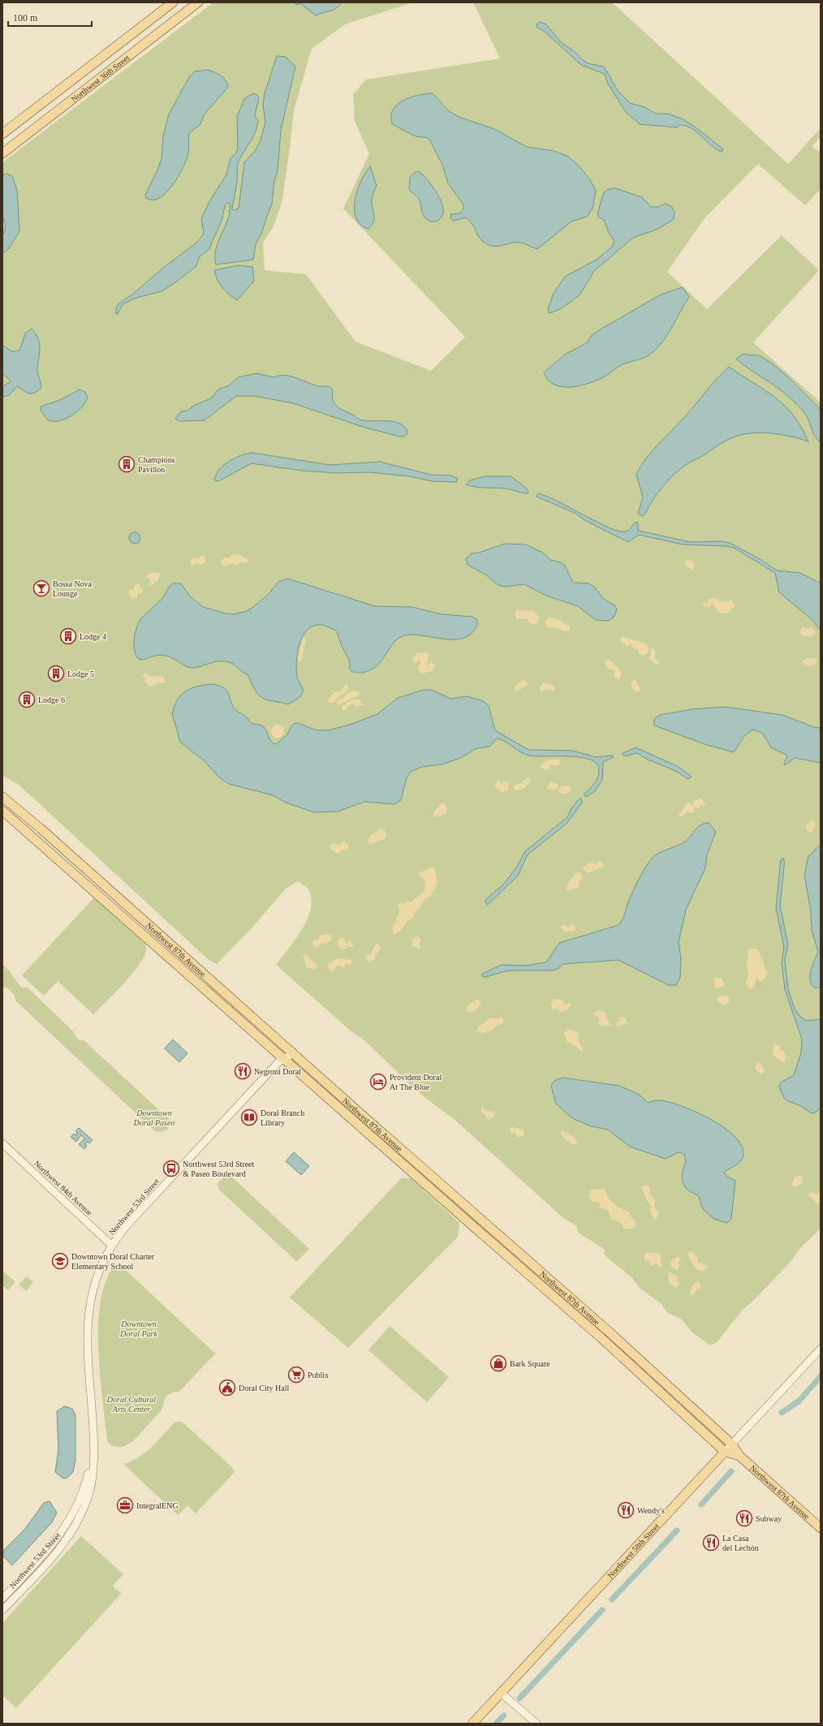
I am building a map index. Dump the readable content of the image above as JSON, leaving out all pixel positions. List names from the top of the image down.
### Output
{
  "streets": {
    "main road": ["Northwest 36th Street", "Northwest 87th Avenue", "Northwest 58th Street"],
    "street": ["Northwest 84th Avenue", "Northwest 53rd Street"]
  },
  "crossings": [
    ["Northwest 87th Avenue", "Northwest 53rd Street"],
    ["Northwest 87th Avenue", "Northwest 58th Street"],
    ["Northwest 84th Avenue", "Northwest 53rd Street"]
  ],
  "parks": ["Downtown Doral Paseo", "Downtown Doral Park", "Doral Cultural Arts Center"],
  "places": {
    "building": [
      "Champions Pavillon",
      "Lodge 4",
      "Lodge 5",
      "Lodge 6"
    ],
    "bar": ["Bossa Nova Lounge"],
    "restaurant": [
      "Negroni Doral",
      "Wendy's",
      "Subway",
      "La Casa del Lechón"
    ],
    "hotel": ["Provident Doral At The Blue"],
    "library": ["Doral Branch Library"],
    "bus stop": ["Northwest 53rd Street & Paseo Boulevard"],
    "school or university": ["Downtown Doral Charter Elementary School"],
    "shop": ["Bark Square"],
    "supermarket": ["Publix"],
    "public building": ["Doral City Hall"],
    "office": ["IntegralENG"]
  },
  "scale_bar": "100 m"
}
